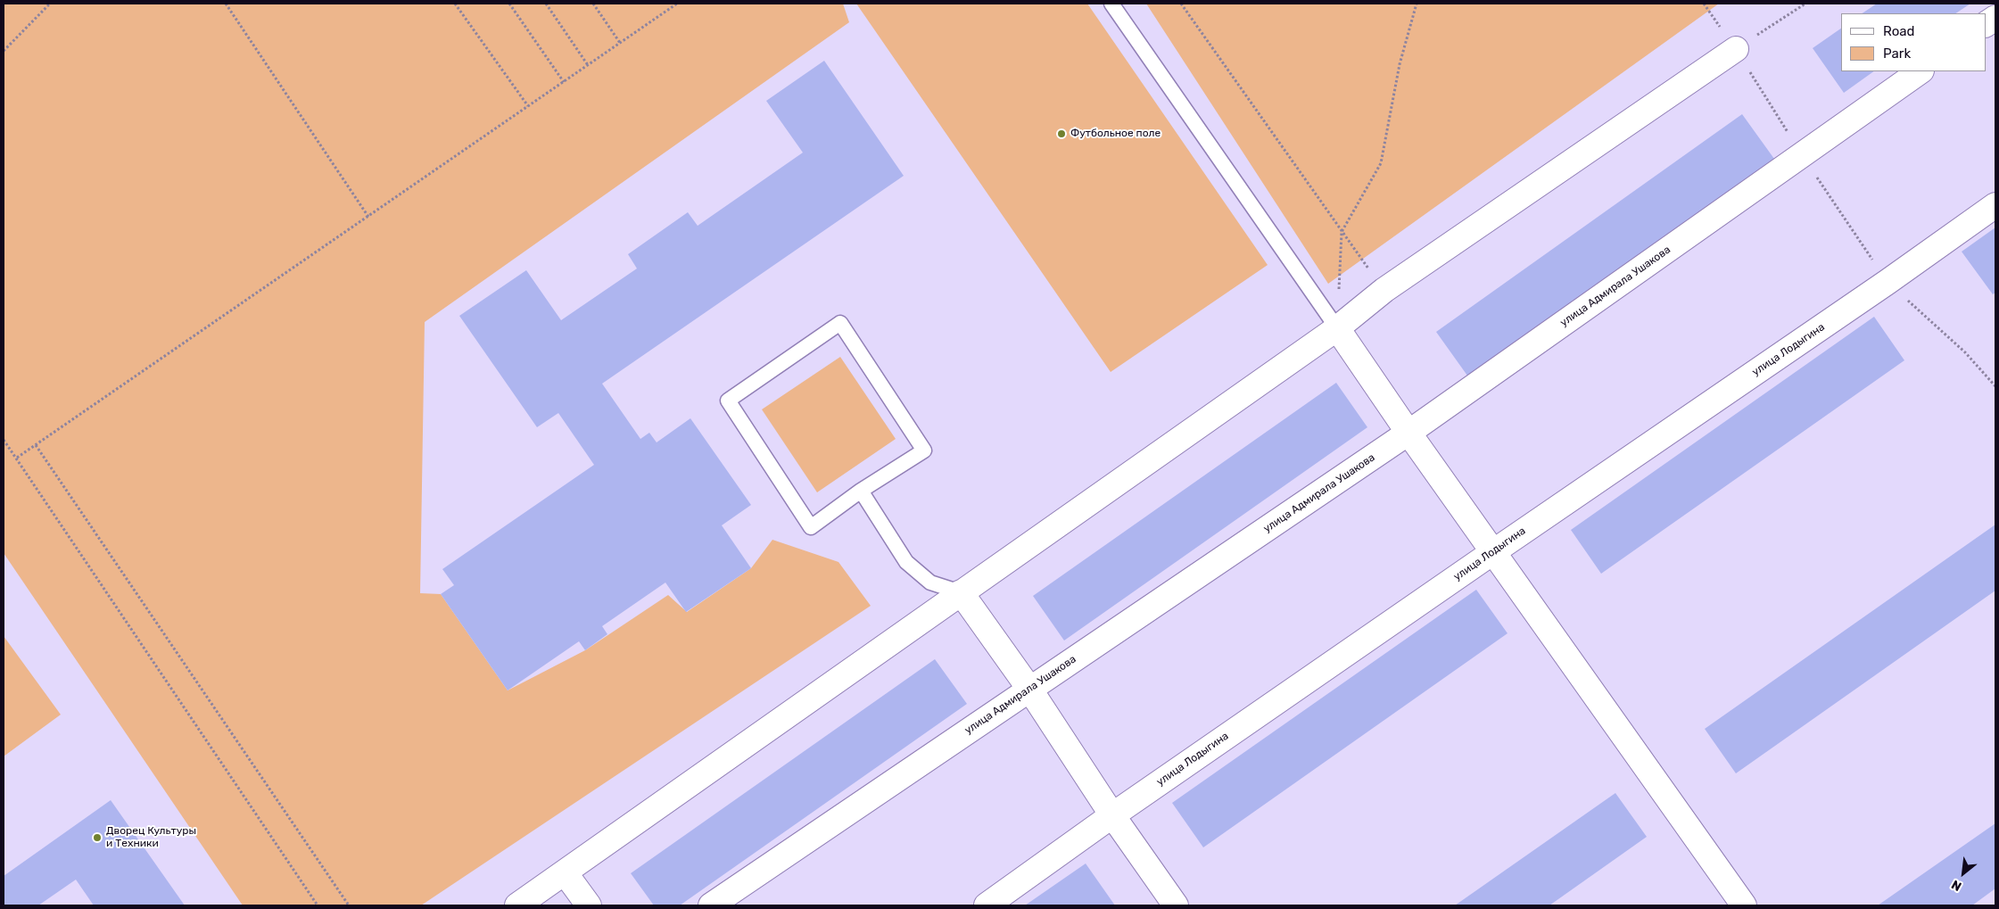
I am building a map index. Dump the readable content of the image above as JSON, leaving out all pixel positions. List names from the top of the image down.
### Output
{
  "streets": {
    "street": ["улица Адмирала Ушакова", "улица Лодыгина"]
  },
  "places": ["Футбольное поле", "Дворец Культуры и Техники"],
  "legend": ["Road", "Park"],
  "north": "bottom left"
}
